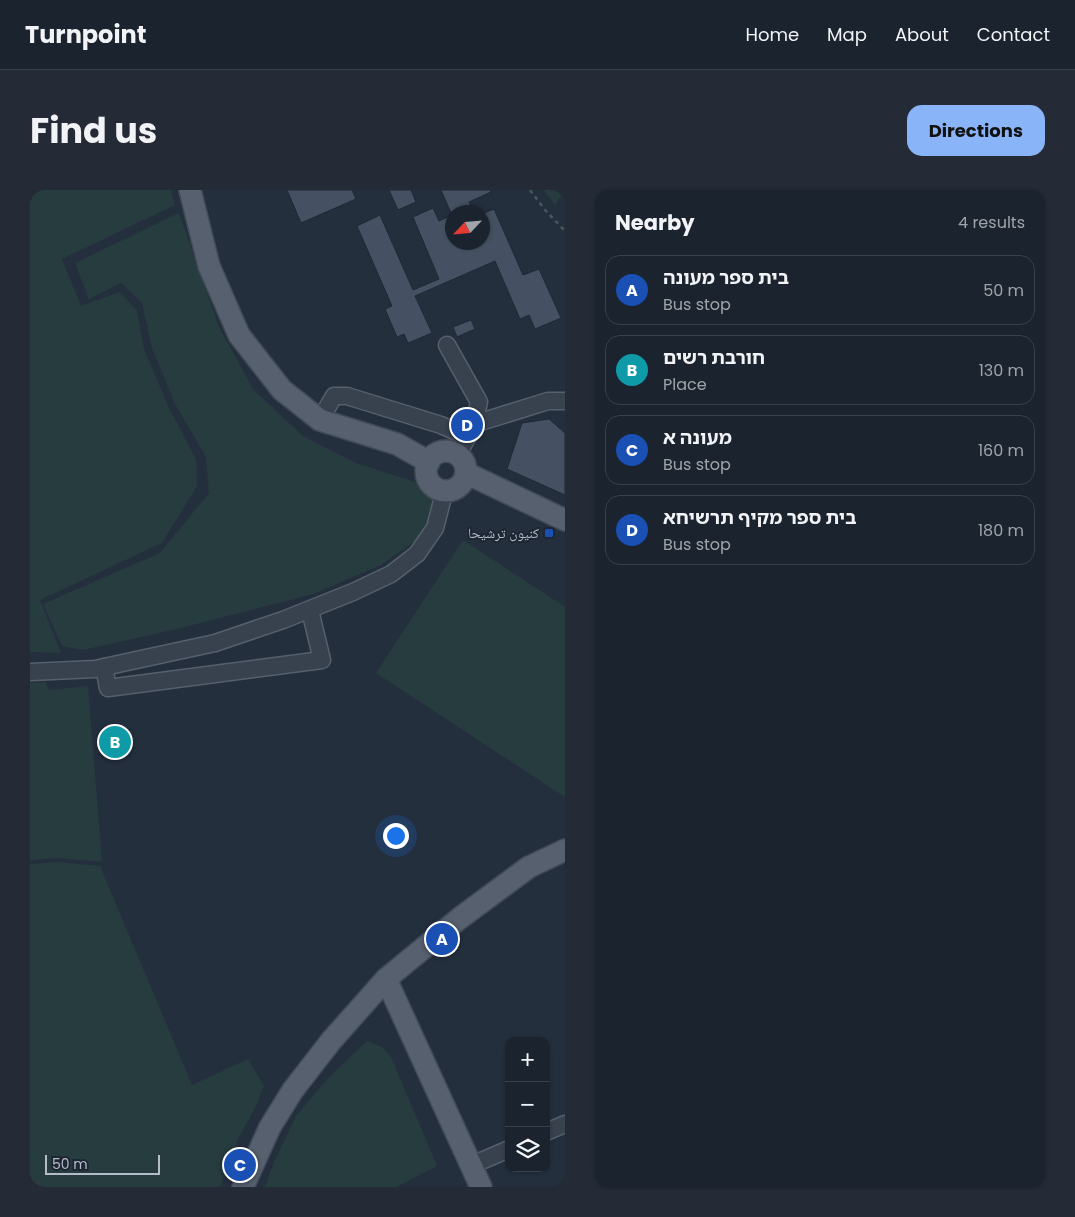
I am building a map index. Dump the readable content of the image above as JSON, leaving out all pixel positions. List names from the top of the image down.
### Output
{
  "places": {
    "transit": ["كنيون ترشيحا"]
  },
  "scale_bar": "50 m",
  "north": "bottom left",
  "page": {
    "header": "Turnpoint",
    "nav": [
      "Home",
      "Map",
      "About",
      "Contact"
    ],
    "title": "Find us",
    "buttons": "Directions",
    "heading": ["Nearby", "4 results"],
    "list": [
      {
        "mark": "A",
        "name": "בית ספר מעונה",
        "note": "Bus stop",
        "value": "50 m"
      },
      {
        "mark": "B",
        "name": "חורבת רשים",
        "note": "Place",
        "value": "130 m"
      },
      {
        "mark": "C",
        "name": "מעונה א",
        "note": "Bus stop",
        "value": "160 m"
      },
      {
        "mark": "D",
        "name": "בית ספר מקיף תרשיחא",
        "note": "Bus stop",
        "value": "180 m"
      }
    ],
    "pins": [
      "D",
      "B",
      "A",
      "C"
    ],
    "map_buttons": ["+", "−"],
    "scale": "50 m"
  }
}
